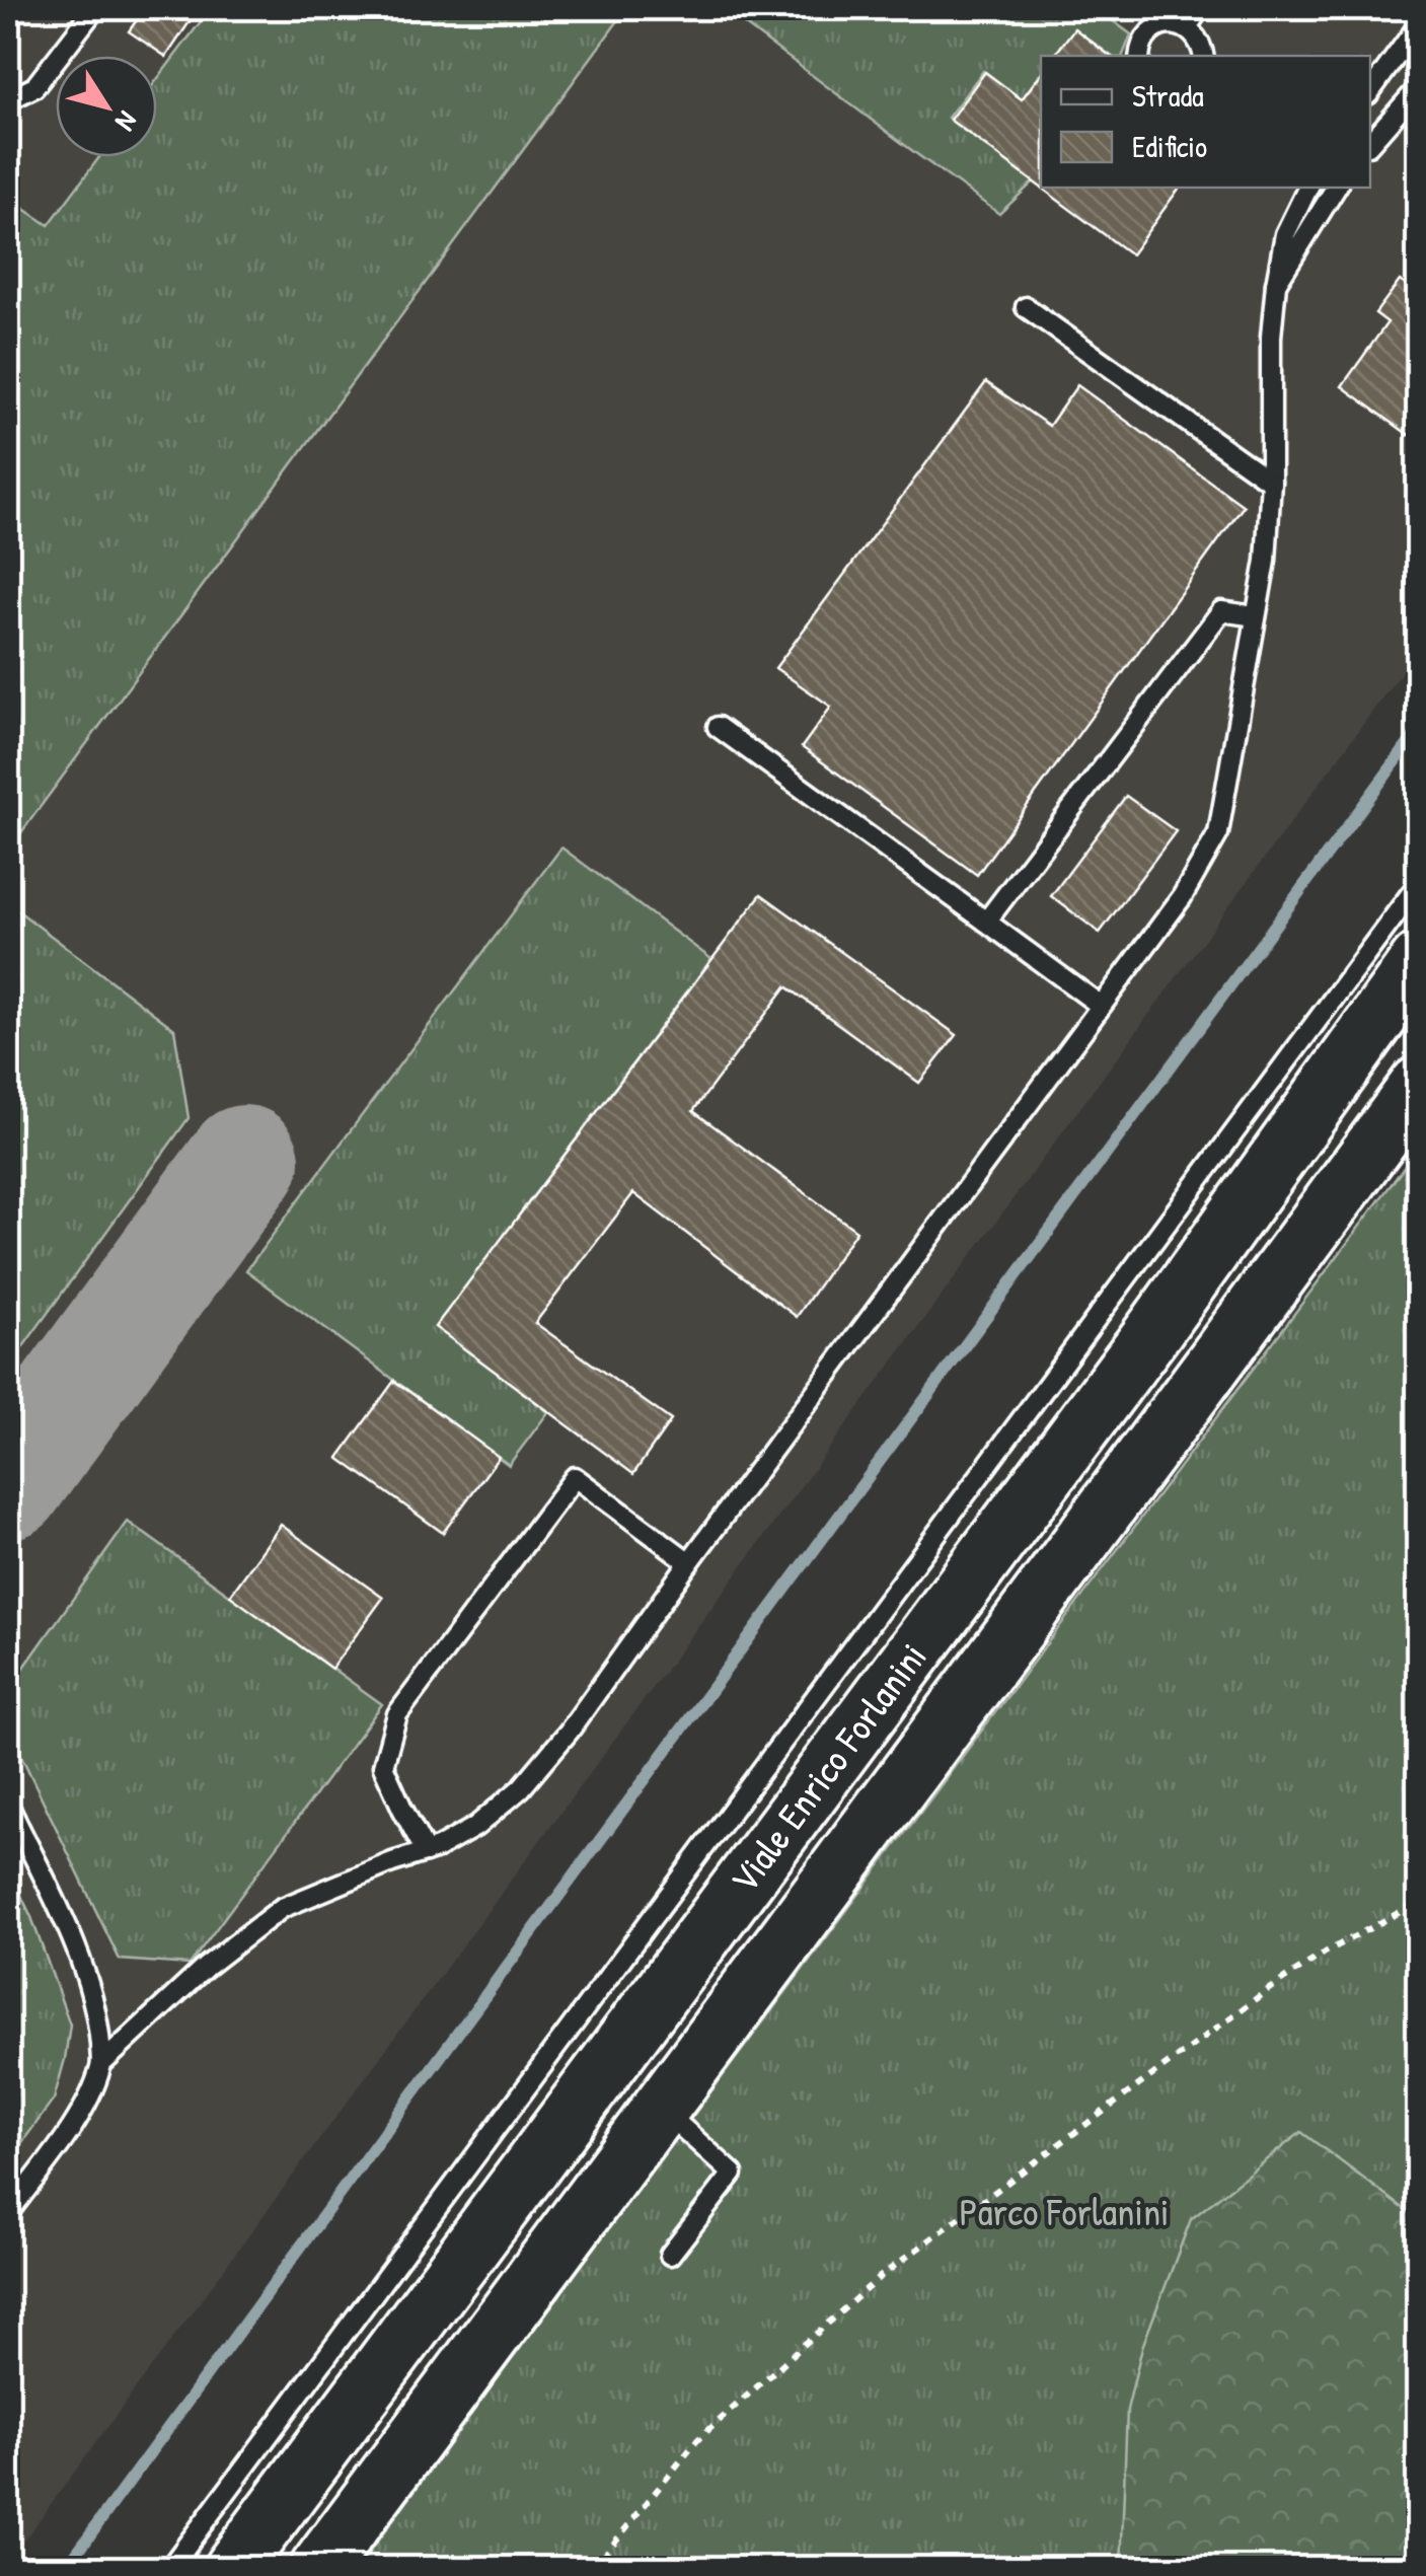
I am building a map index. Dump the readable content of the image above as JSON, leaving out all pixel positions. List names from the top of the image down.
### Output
{
  "streets": {
    "main road": ["Viale Enrico Forlanini"]
  },
  "parks": ["Parco Forlanini"],
  "legend": ["Strada", "Edificio"],
  "north": "bottom right"
}
